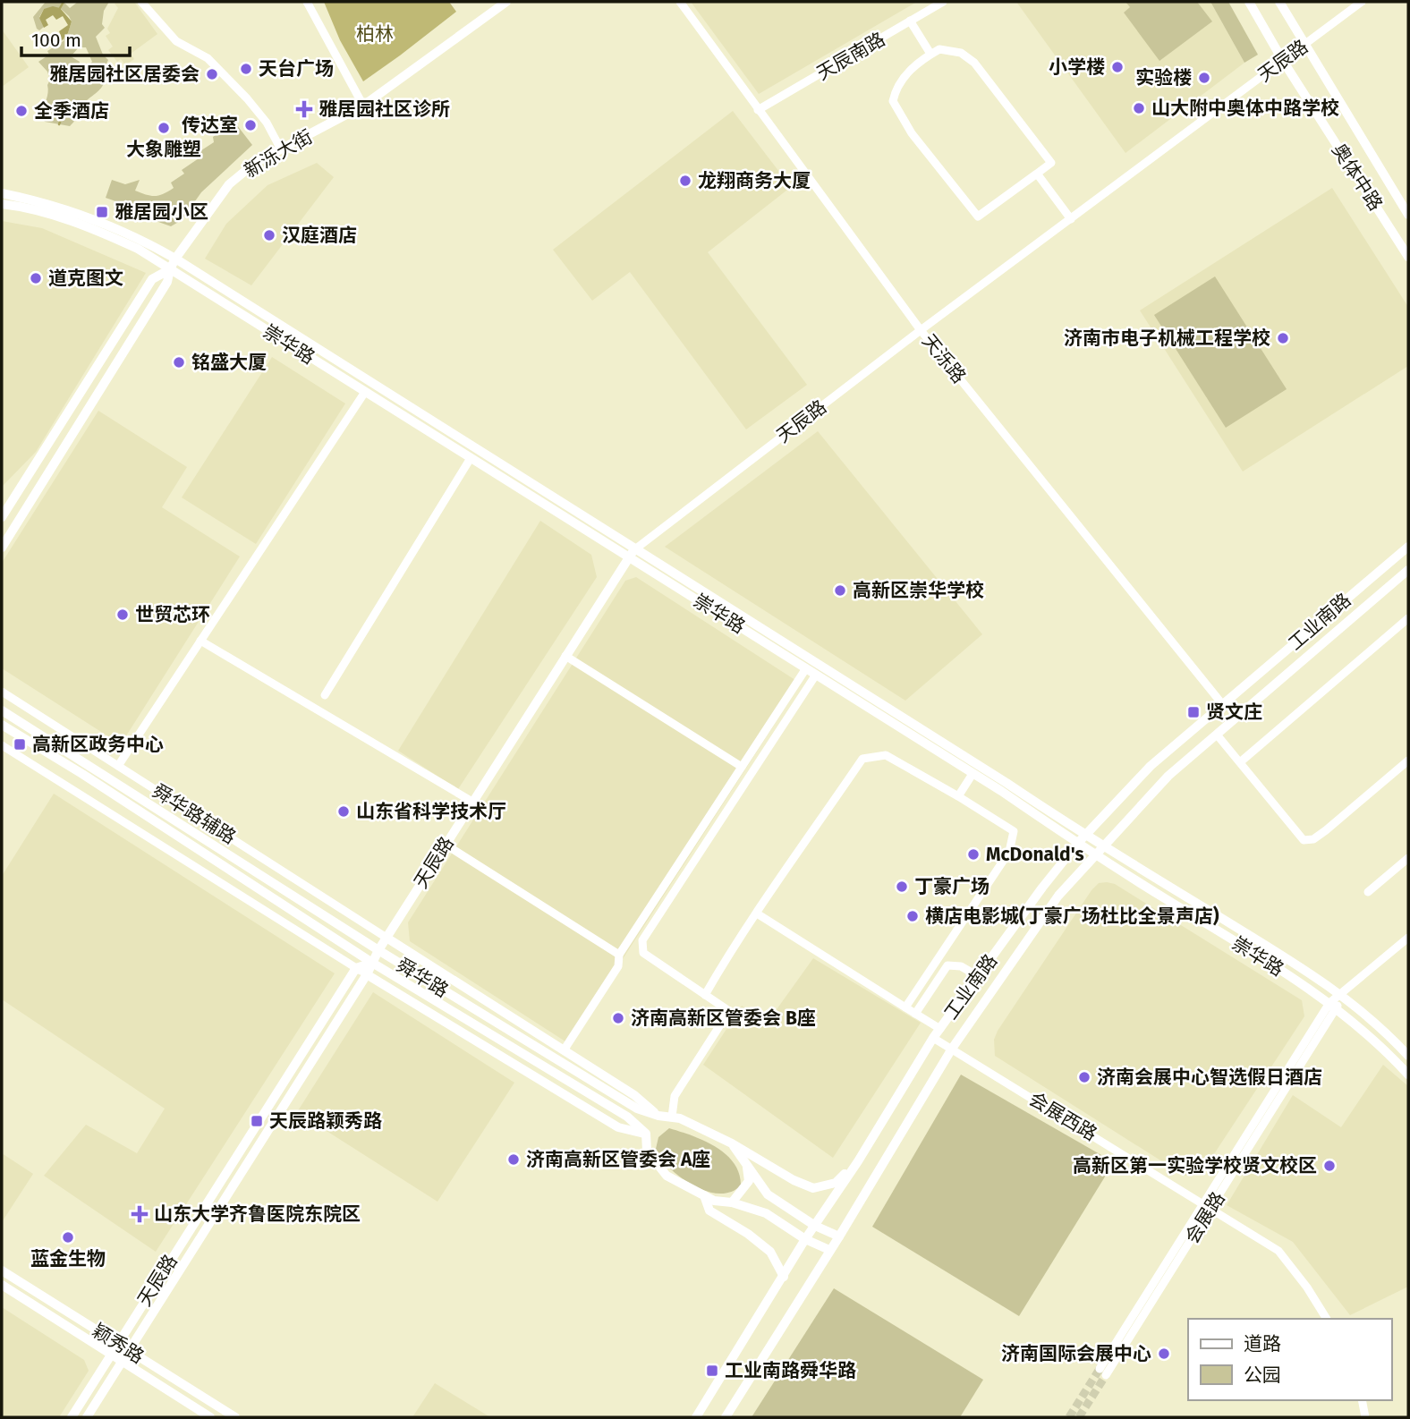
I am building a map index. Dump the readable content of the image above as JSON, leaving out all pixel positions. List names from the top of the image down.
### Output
{
  "streets": {
    "main road": [
      "天辰路",
      "新泺大街",
      "奥体中路",
      "崇华路",
      "工业南路",
      "舜华路",
      "颖秀路"
    ],
    "street": [
      "天辰南路",
      "天泺路",
      "舜华路辅路",
      "会展西路",
      "会展路"
    ]
  },
  "crossings": [
    ["天辰南路", "天泺路"],
    ["天辰路", "奥体中路"],
    ["天辰路", "崇华路"],
    ["天辰路", "天泺路"],
    ["天辰路", "舜华路辅路"],
    ["天辰路", "舜华路"],
    ["天辰路", "颖秀路"],
    ["新泺大街", "崇华路"],
    ["崇华路", "工业南路"],
    ["崇华路", "会展路"],
    ["天泺路", "工业南路"],
    ["工业南路", "舜华路"],
    ["工业南路", "会展西路"],
    ["会展西路", "会展路"]
  ],
  "parks": ["柏林"],
  "places": {
    "other": [
      "小学楼",
      "天台广场",
      "雅居园社区居委会",
      "实验楼",
      "山大附中奥体中路学校",
      "全季酒店",
      "传达室",
      "大象雕塑",
      "龙翔商务大厦",
      "汉庭酒店",
      "道克图文",
      "济南市电子机械工程学校",
      "铭盛大厦",
      "高新区崇华学校",
      "世贸芯环",
      "山东省科学技术厅",
      "McDonald's",
      "丁豪广场",
      "横店电影城(丁豪广场杜比全景声店)",
      "济南高新区管委会 B座",
      "济南会展中心智选假日酒店",
      "济南高新区管委会 A座",
      "高新区第一实验学校贤文校区",
      "蓝金生物",
      "济南国际会展中心"
    ],
    "health": ["雅居园社区诊所", "山东大学齐鲁医院东院区"],
    "transit": [
      "雅居园小区",
      "贤文庄",
      "高新区政务中心",
      "天辰路颖秀路",
      "工业南路舜华路"
    ]
  },
  "legend": ["道路", "公园"],
  "scale_bar": "100 m"
}
